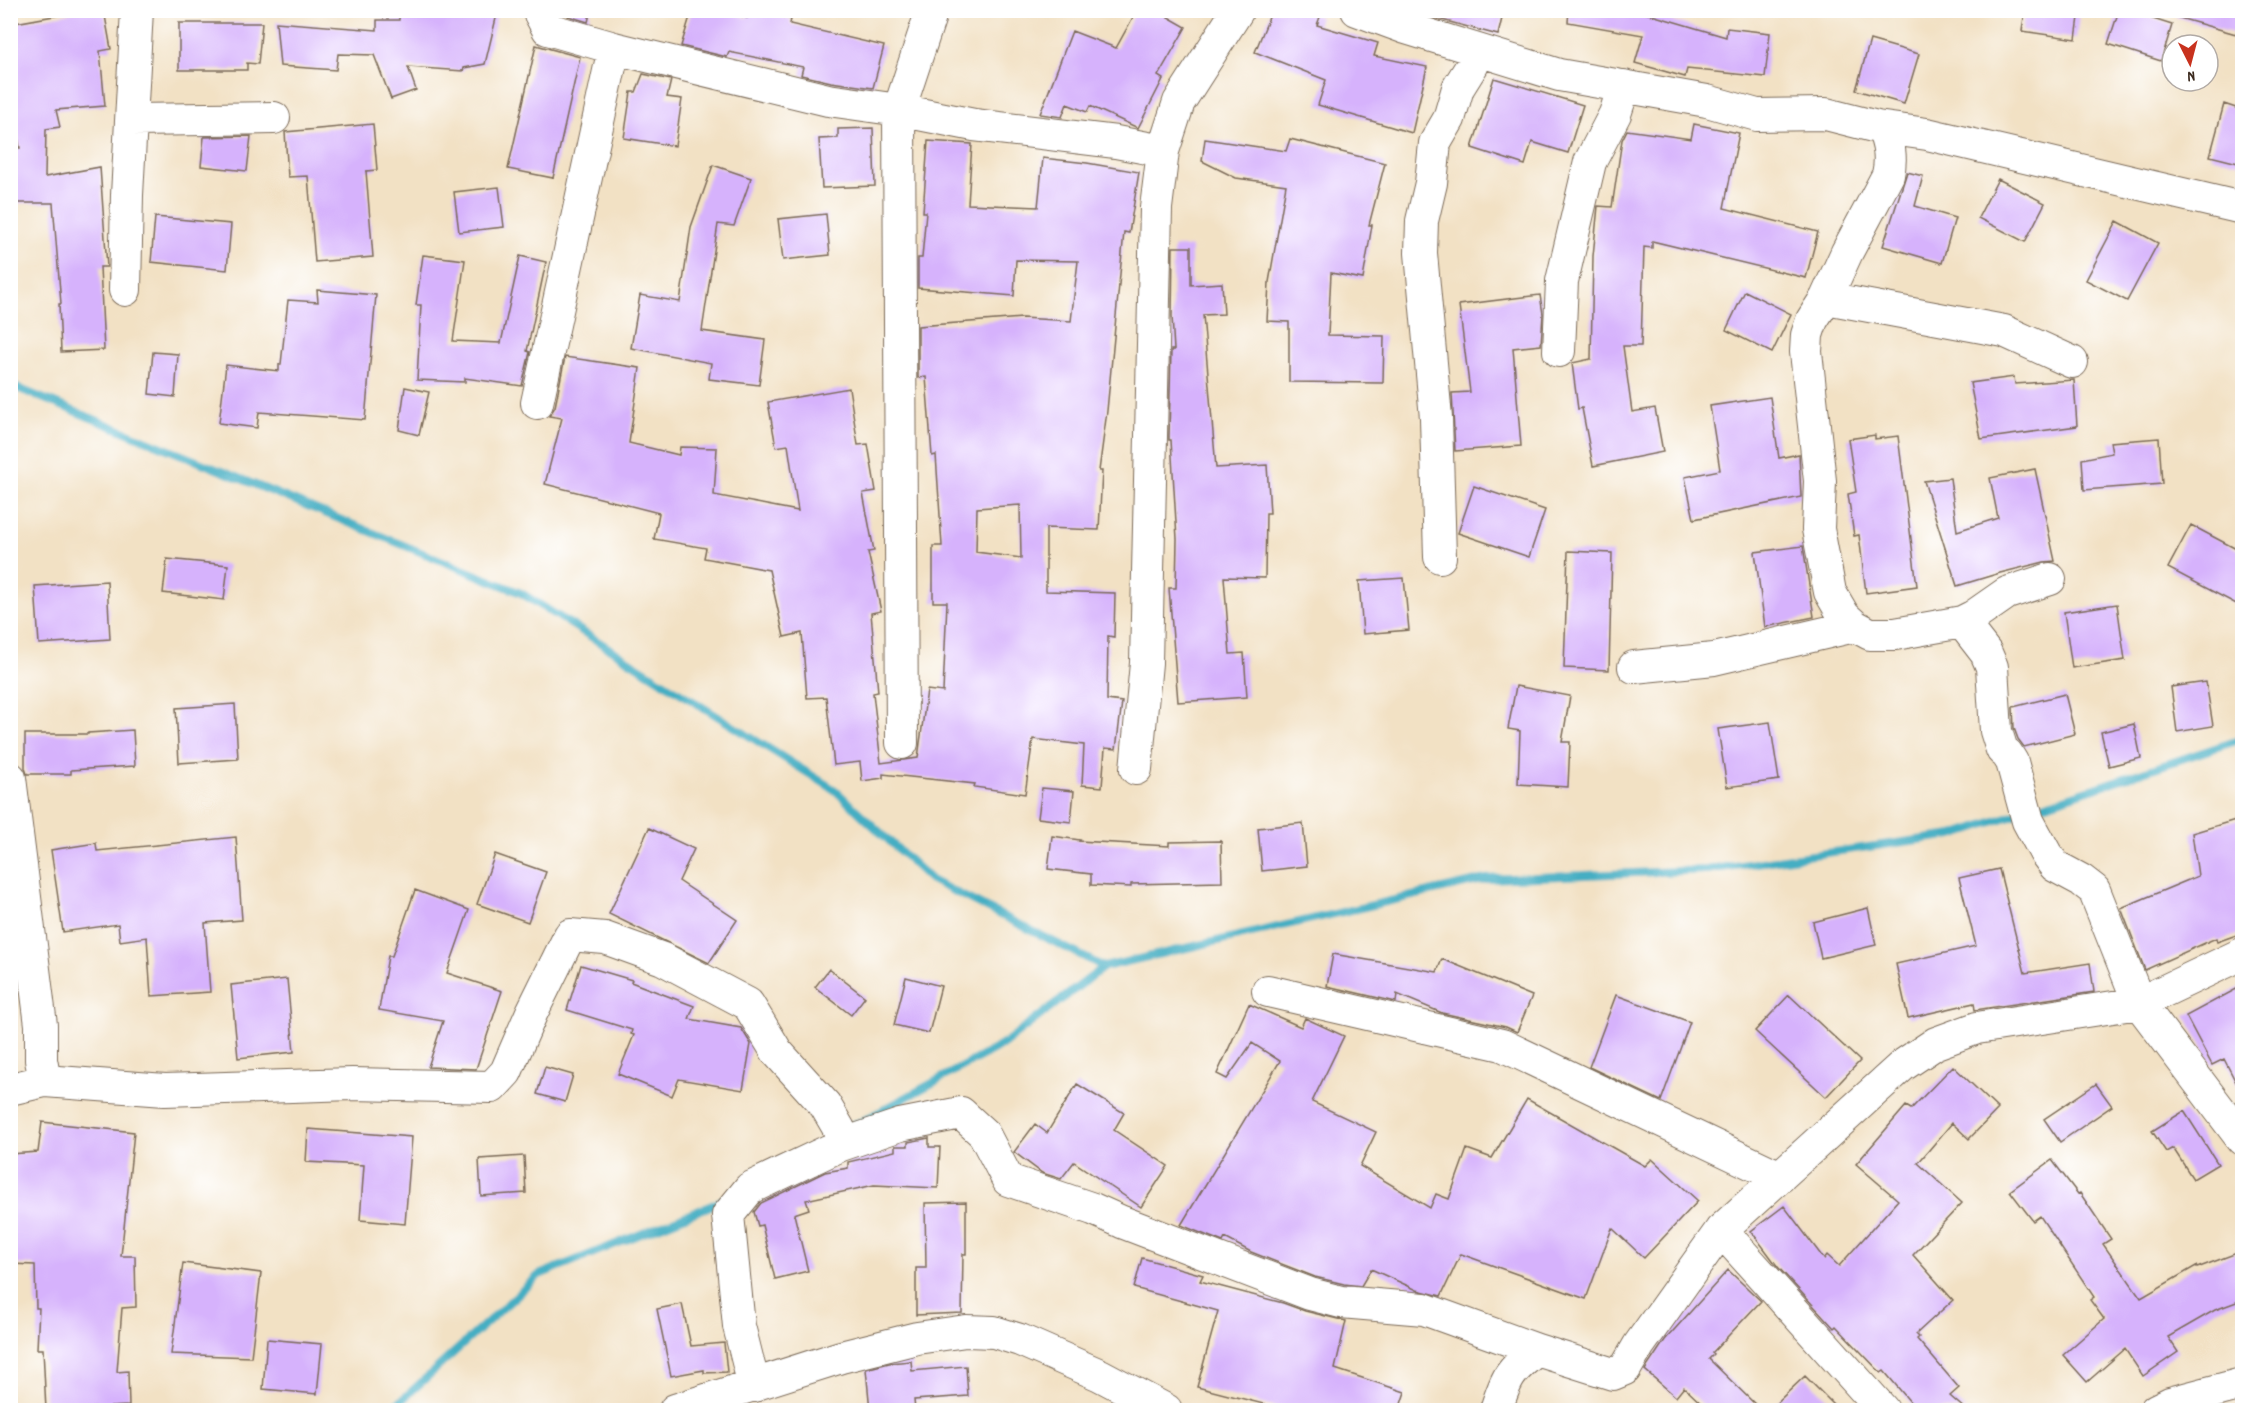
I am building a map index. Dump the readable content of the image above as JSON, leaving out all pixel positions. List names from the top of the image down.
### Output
{
  "north": "bottom"
}
